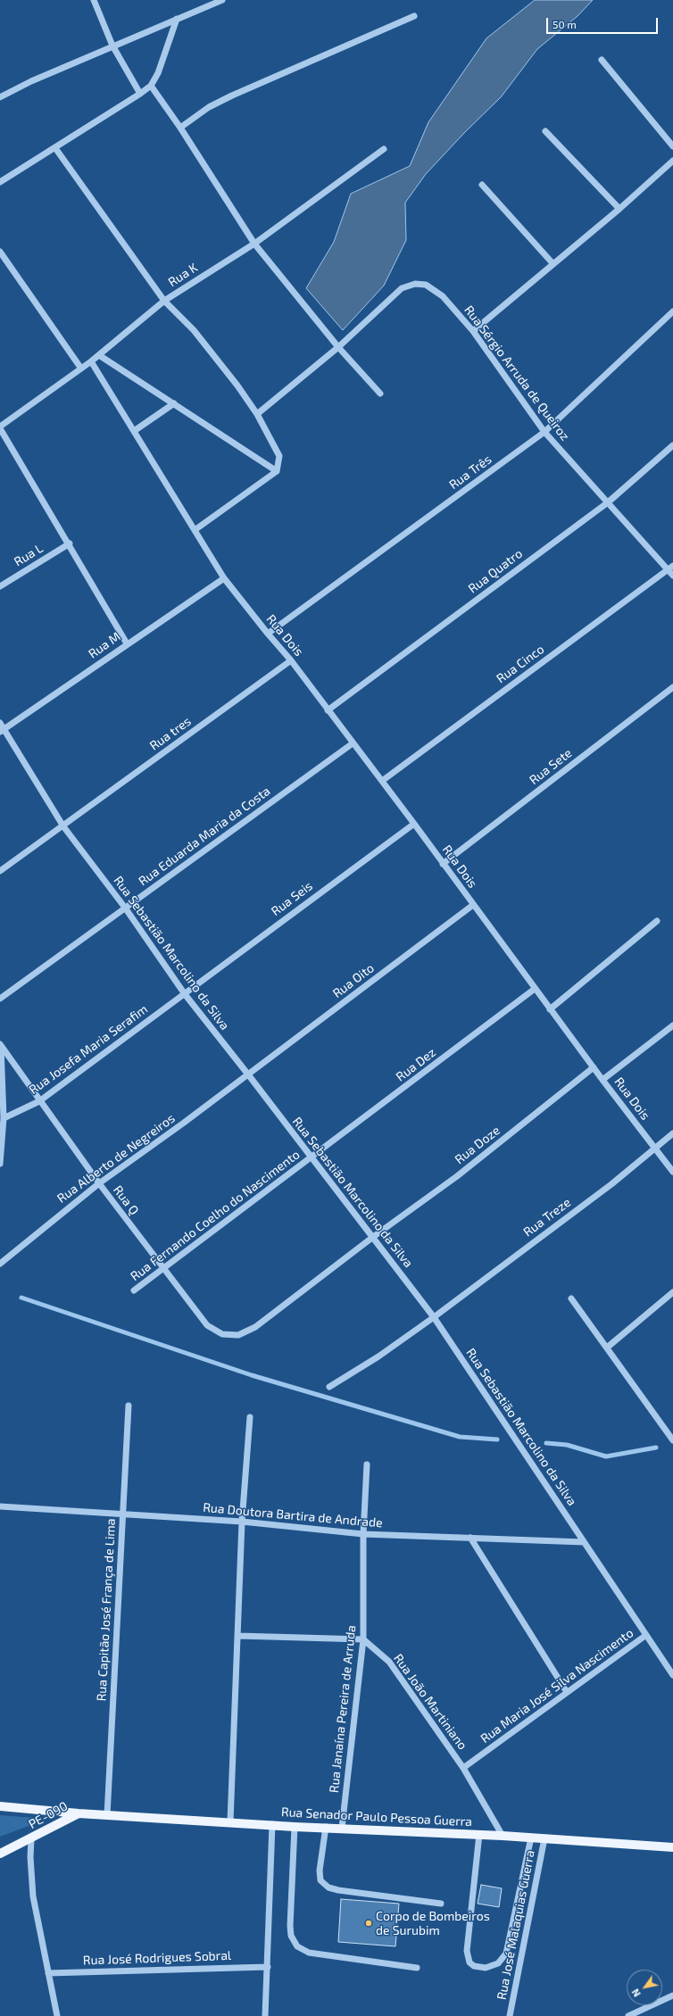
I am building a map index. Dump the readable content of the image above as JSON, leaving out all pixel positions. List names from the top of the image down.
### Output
{
  "streets": {
    "main road": ["PE-090", "Rua Senador Paulo Pessoa Guerra"],
    "street": [
      "Rua K",
      "Rua Sérgio Arruda de Queiroz",
      "Rua Três",
      "Rua L",
      "Rua Quatro",
      "Rua Dois",
      "Rua M",
      "Rua Cinco",
      "Rua tres",
      "Rua Sete",
      "Rua Eduarda Maria da Costa",
      "Rua Seis",
      "Rua Sebastião Marcolino da Silva",
      "Rua Oito",
      "Rua Josefa Maria Serafim",
      "Rua Dez",
      "Rua Doze",
      "Rua Alberto de Negreiros",
      "Rua Q",
      "Rua Fernando Coelho do Nascimento",
      "Rua Treze",
      "Rua Doutora Bartira de Andrade",
      "Rua Capitão José França de Lima",
      "Rua Maria José Silva Nascimento",
      "Rua João Martiniano",
      "Rua Janaína Pereira de Arruda",
      "Rua José Malaquias Guerra",
      "Rua José Rodrigues Sobral"
    ]
  },
  "crossings": [
    ["Rua K", "Rua Dois"],
    ["Rua Sérgio Arruda de Queiroz", "Rua Três"],
    ["Rua Sérgio Arruda de Queiroz", "Rua Quatro"],
    ["Rua Sérgio Arruda de Queiroz", "Rua Cinco"],
    ["Rua Três", "Rua Dois"],
    ["Rua Quatro", "Rua Dois"],
    ["Rua Dois", "Rua M"],
    ["Rua Dois", "Rua Cinco"],
    ["Rua Dois", "Rua tres"],
    ["Rua Dois", "Rua Sete"],
    ["Rua Dois", "Rua Eduarda Maria da Costa"],
    ["Rua Dois", "Rua Seis"],
    ["Rua Dois", "Rua Oito"],
    ["Rua Dois", "Rua Dez"],
    ["Rua Dois", "Rua Doze"],
    ["Rua Dois", "Rua Treze"],
    ["Rua M", "Rua Sebastião Marcolino da Silva"],
    ["Rua tres", "Rua Sebastião Marcolino da Silva"],
    ["Rua Eduarda Maria da Costa", "Rua Sebastião Marcolino da Silva"],
    ["Rua Seis", "Rua Sebastião Marcolino da Silva"],
    ["Rua Seis", "Rua Josefa Maria Serafim"],
    ["Rua Sebastião Marcolino da Silva", "Rua Oito"],
    ["Rua Sebastião Marcolino da Silva", "Rua Josefa Maria Serafim"],
    ["Rua Sebastião Marcolino da Silva", "Rua Dez"],
    ["Rua Sebastião Marcolino da Silva", "Rua Doze"],
    ["Rua Sebastião Marcolino da Silva", "Rua Alberto de Negreiros"],
    ["Rua Sebastião Marcolino da Silva", "Rua Fernando Coelho do Nascimento"],
    ["Rua Sebastião Marcolino da Silva", "Rua Treze"],
    ["Rua Sebastião Marcolino da Silva", "Rua Doutora Bartira de Andrade"],
    ["Rua Sebastião Marcolino da Silva", "Rua Maria José Silva Nascimento"],
    ["Rua Oito", "Rua Alberto de Negreiros"],
    ["Rua Josefa Maria Serafim", "Rua Q"],
    ["Rua Dez", "Rua Fernando Coelho do Nascimento"],
    ["Rua Doze", "Rua Q"],
    ["Rua Alberto de Negreiros", "Rua Q"],
    ["Rua Q", "Rua Fernando Coelho do Nascimento"],
    ["Rua Doutora Bartira de Andrade", "Rua Capitão José França de Lima"],
    ["Rua Doutora Bartira de Andrade", "Rua Janaína Pereira de Arruda"],
    ["Rua Capitão José França de Lima", "Rua Senador Paulo Pessoa Guerra"],
    ["Rua Maria José Silva Nascimento", "Rua João Martiniano"],
    ["Rua João Martiniano", "Rua Janaína Pereira de Arruda"],
    ["Rua João Martiniano", "Rua Senador Paulo Pessoa Guerra"],
    ["Rua Janaína Pereira de Arruda", "Rua Senador Paulo Pessoa Guerra"],
    ["PE-090", "Rua Senador Paulo Pessoa Guerra"],
    ["Rua Senador Paulo Pessoa Guerra", "Rua José Malaquias Guerra"]
  ],
  "places": ["Corpo de Bombeiros de Surubim"],
  "scale_bar": "50 m",
  "north": "bottom left"
}
